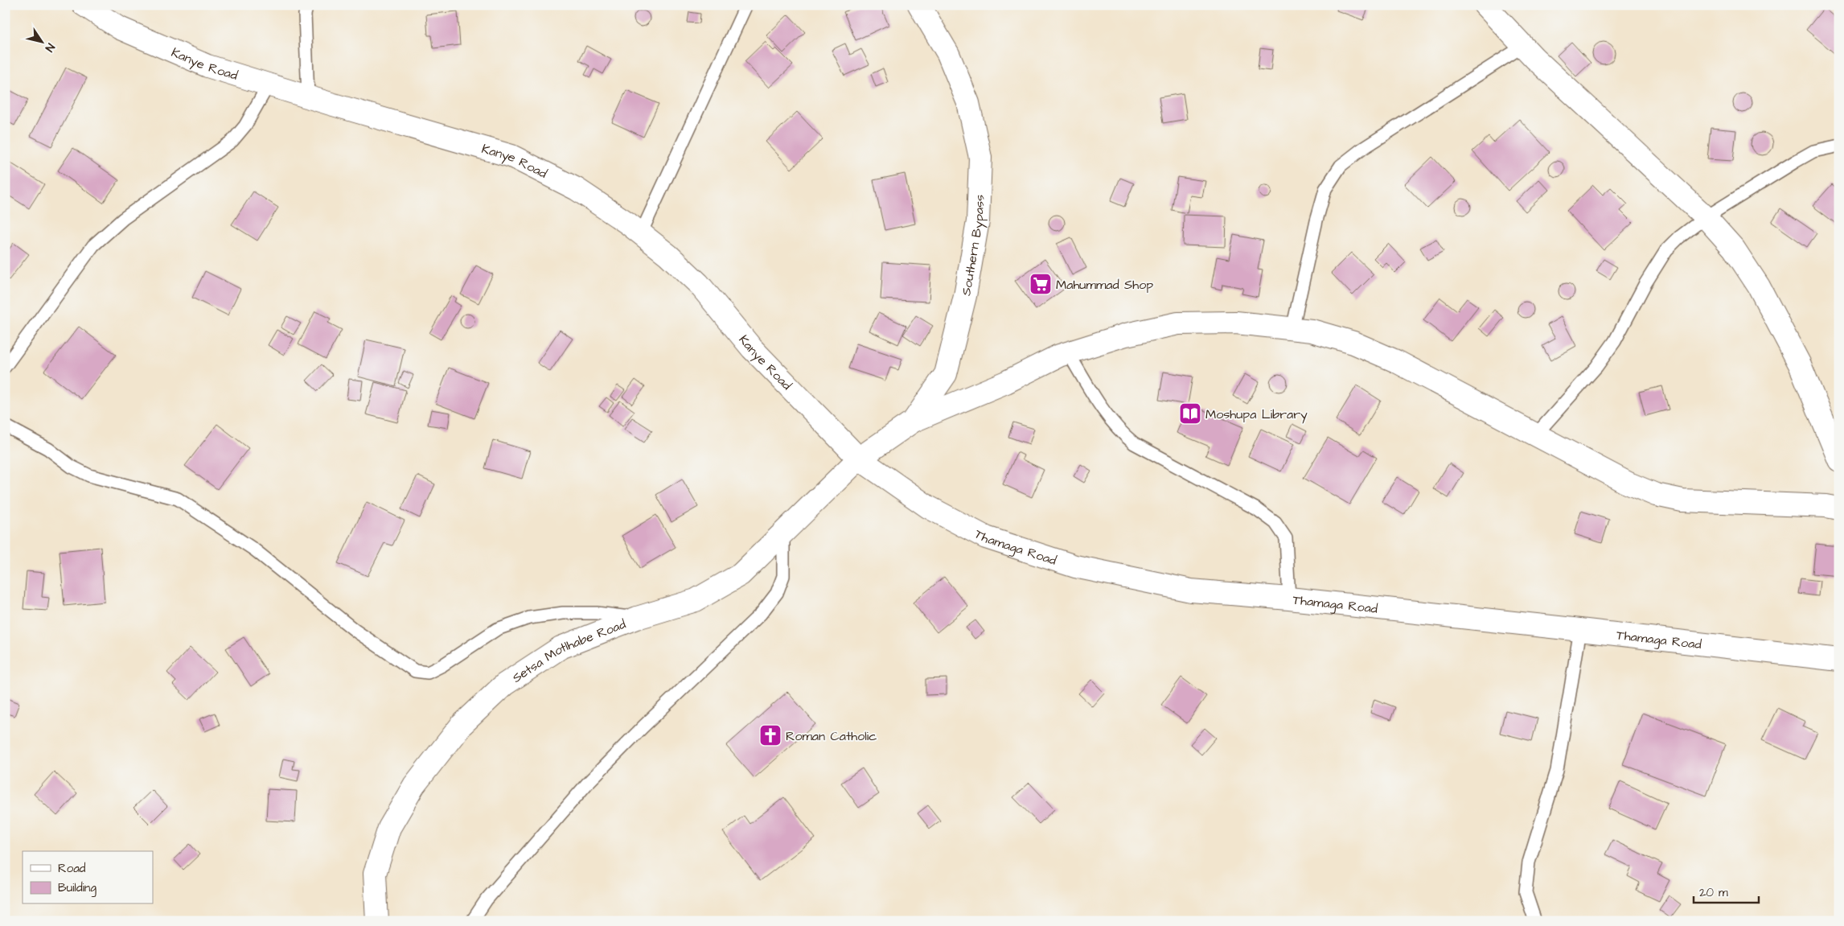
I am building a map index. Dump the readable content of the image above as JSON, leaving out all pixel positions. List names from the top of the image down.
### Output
{
  "streets": {
    "street": [
      "Kanye Road",
      "Southern Bypass",
      "Thamaga Road",
      "Setsa Motlhabe Road"
    ]
  },
  "crossings": [
    ["Kanye Road", "Southern Bypass"],
    ["Kanye Road", "Thamaga Road"],
    ["Kanye Road", "Setsa Motlhabe Road"],
    ["Southern Bypass", "Thamaga Road"],
    ["Southern Bypass", "Setsa Motlhabe Road"],
    ["Thamaga Road", "Setsa Motlhabe Road"]
  ],
  "places": {
    "supermarket": ["Mahummad Shop"],
    "library": ["Moshupa Library"],
    "church": ["Roman Catholic"]
  },
  "legend": ["Road", "Building"],
  "scale_bar": "20 m",
  "north": "bottom right"
}
